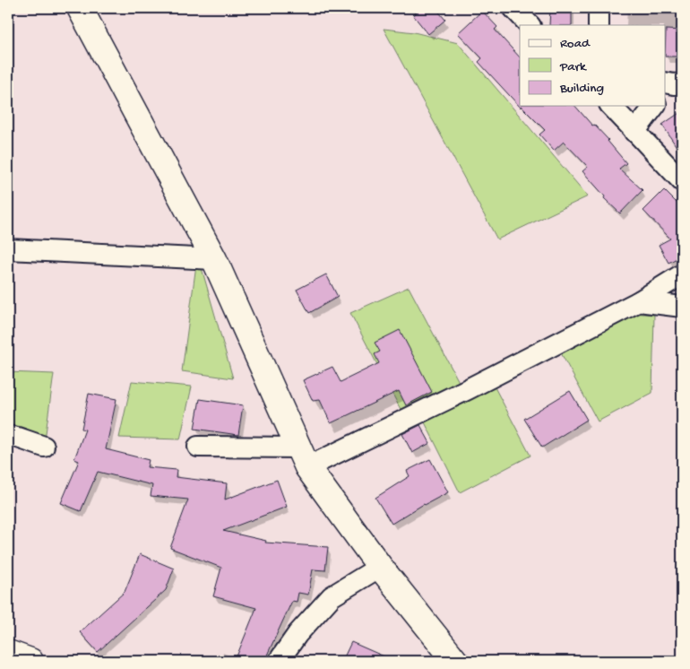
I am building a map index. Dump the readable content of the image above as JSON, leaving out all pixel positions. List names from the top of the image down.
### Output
{
  "legend": ["Road", "Park", "Building"]
}
